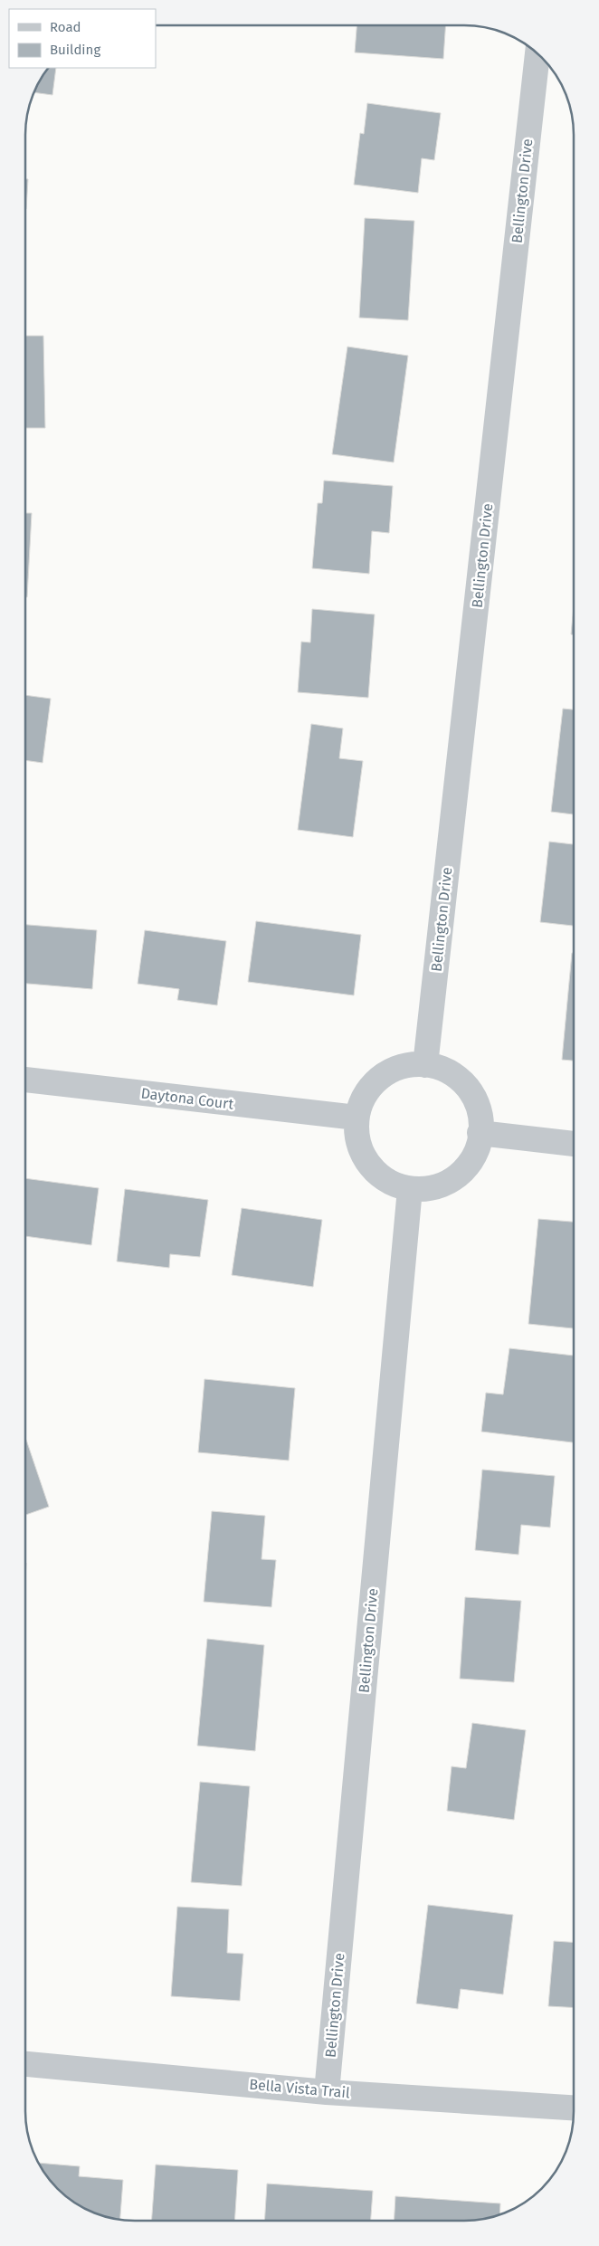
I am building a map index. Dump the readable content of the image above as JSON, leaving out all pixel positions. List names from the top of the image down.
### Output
{
  "streets": {
    "street": ["Bellington Drive", "Daytona Court", "Bella Vista Trail"]
  },
  "crossings": [
    ["Bellington Drive", "Daytona Court"],
    ["Bellington Drive", "Bella Vista Trail"]
  ],
  "legend": ["Road", "Building"]
}
